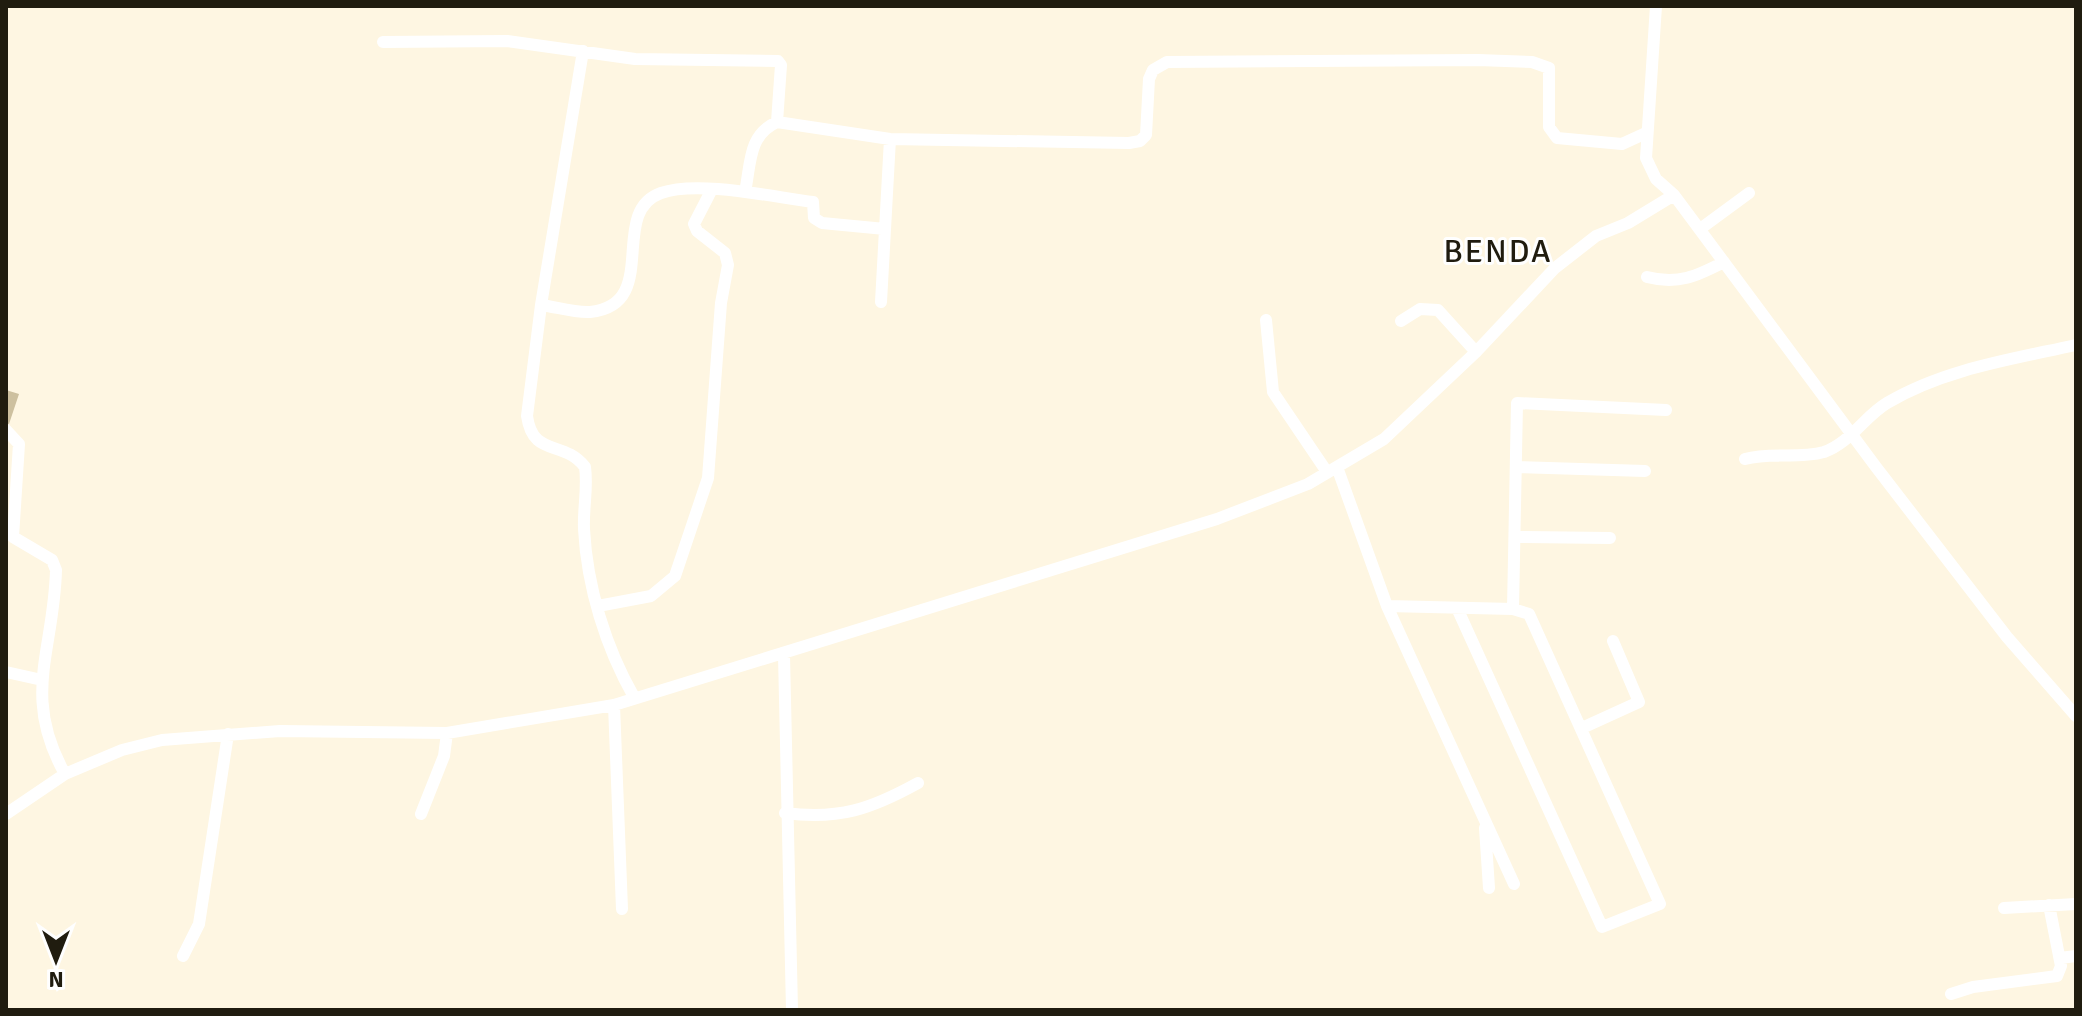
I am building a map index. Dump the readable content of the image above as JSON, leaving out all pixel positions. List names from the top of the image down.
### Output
{
  "districts": ["BENDA"],
  "north": "bottom"
}
